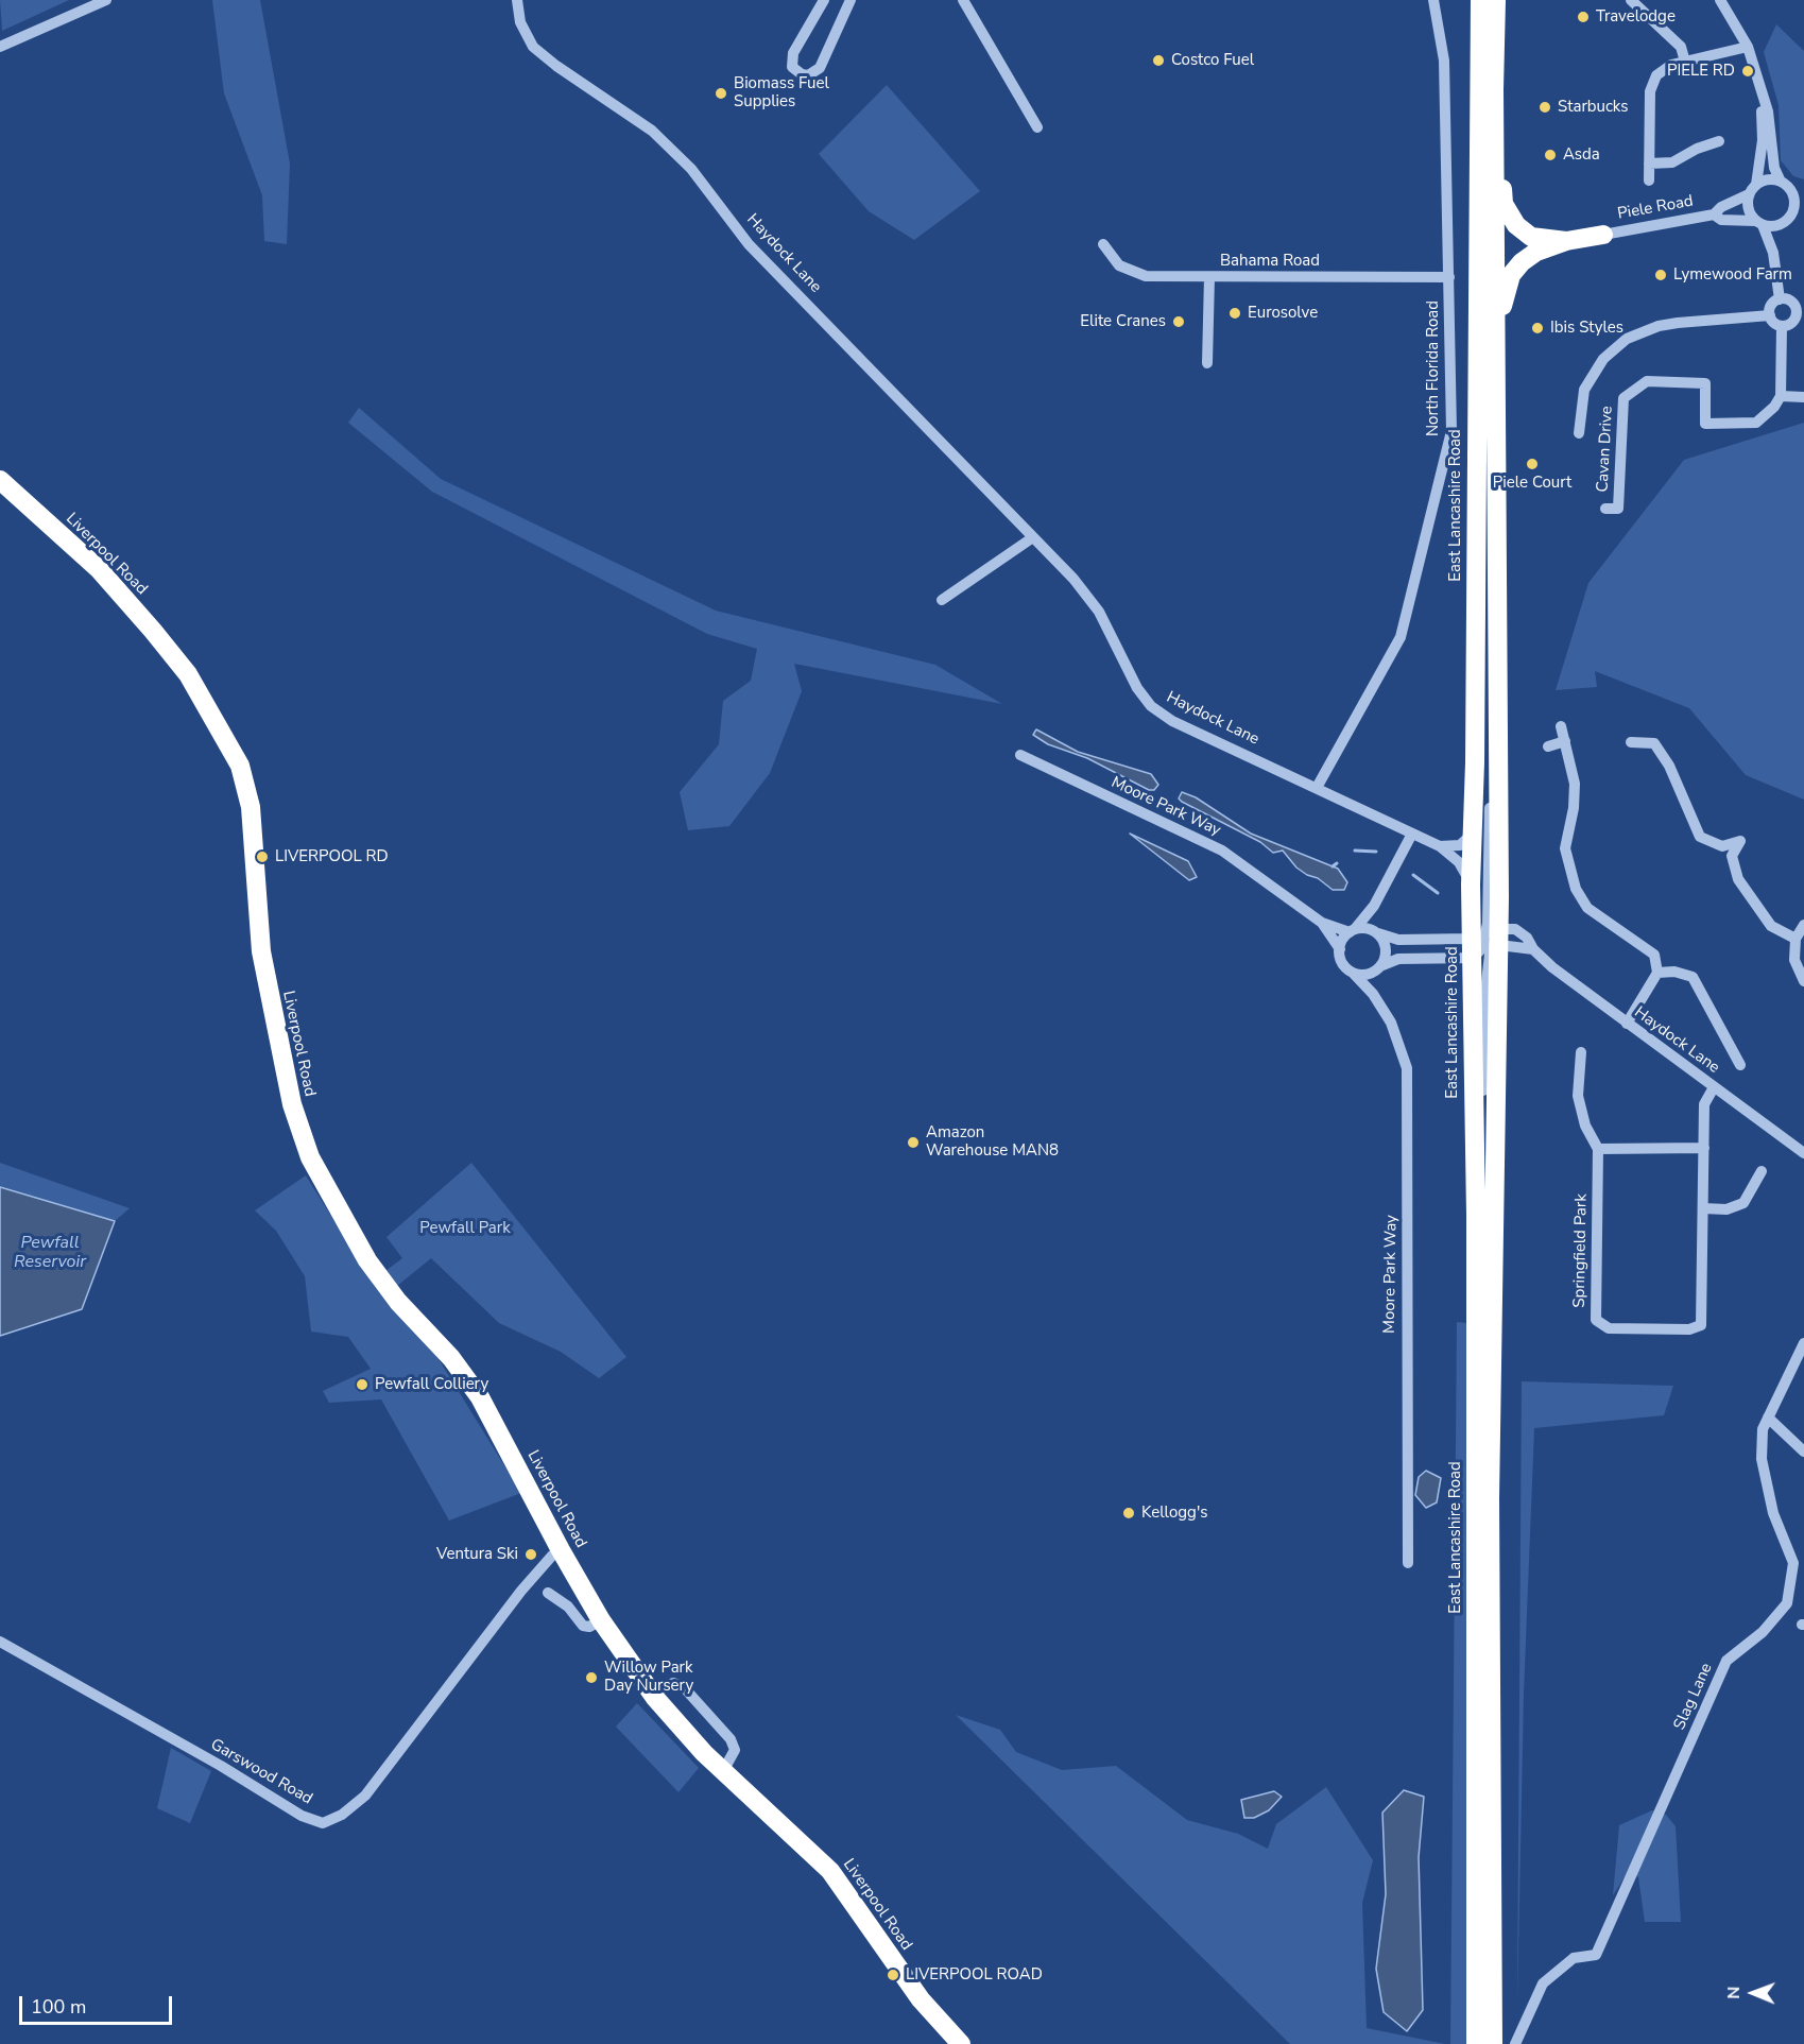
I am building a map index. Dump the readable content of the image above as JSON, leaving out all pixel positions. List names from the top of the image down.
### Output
{
  "streets": {
    "highway": ["East Lancashire Road", "Liverpool Road"],
    "street": [
      "Piele Road",
      "Haydock Lane",
      "Bahama Road",
      "North Florida Road",
      "Cavan Drive",
      "Moore Park Way",
      "Springfield Park",
      "Slag Lane",
      "Garswood Road"
    ]
  },
  "crossings": [
    ["Haydock Lane", "North Florida Road"],
    ["Haydock Lane", "East Lancashire Road"],
    ["Haydock Lane", "Springfield Park"],
    ["Bahama Road", "North Florida Road"],
    ["Liverpool Road", "Garswood Road"]
  ],
  "water": ["Pewfall Reservoir"],
  "parks": ["Pewfall Park"],
  "places": [
    "Travelodge",
    "Costco Fuel",
    "PIELE RD",
    "Biomass Fuel Supplies",
    "Starbucks",
    "Asda",
    "Lymewood Farm",
    "Eurosolve",
    "Elite Cranes",
    "Ibis Styles",
    "Piele Court",
    "LIVERPOOL RD",
    "Amazon Warehouse MAN8",
    "Pewfall Colliery",
    "Kellogg's",
    "Ventura Ski",
    "Willow Park Day Nursery",
    "LIVERPOOL ROAD"
  ],
  "scale_bar": "100 m",
  "north": "left"
}
